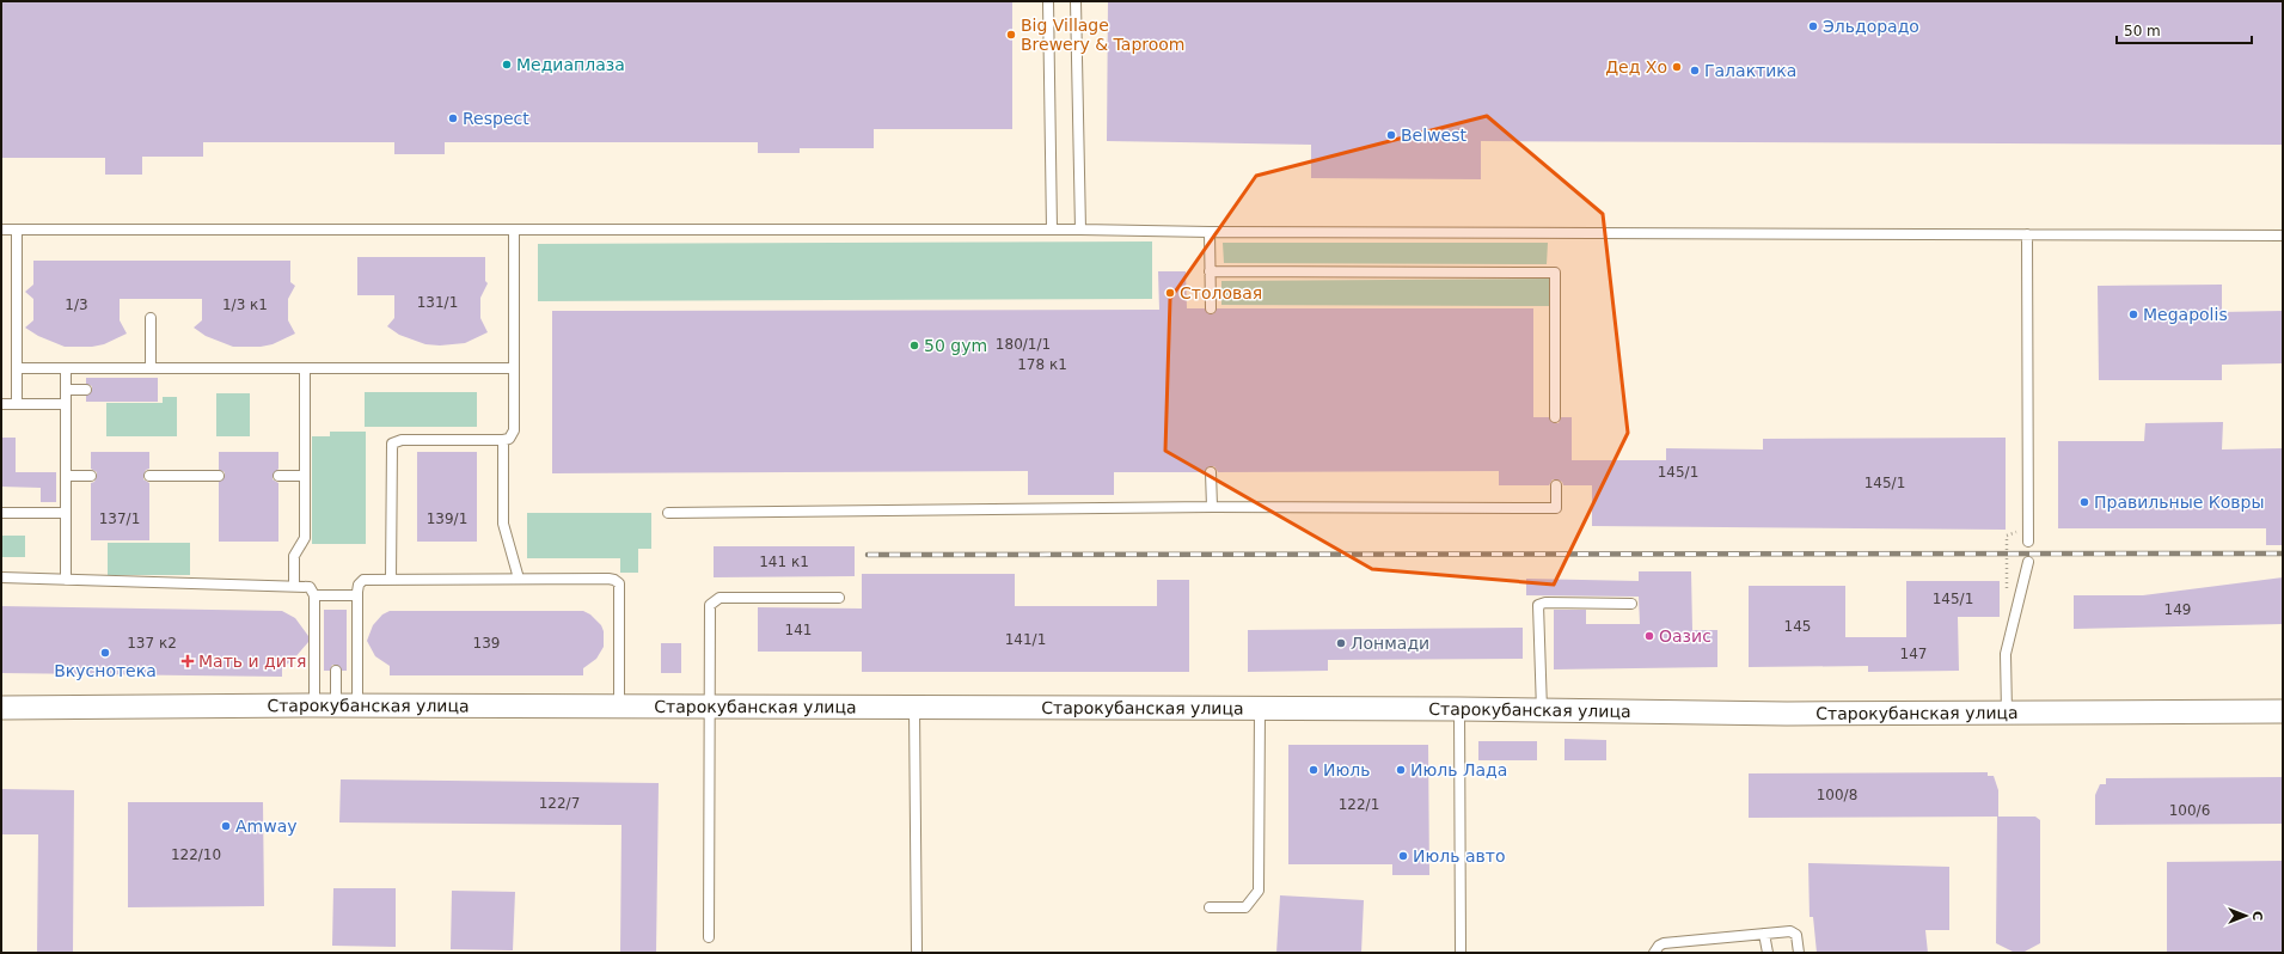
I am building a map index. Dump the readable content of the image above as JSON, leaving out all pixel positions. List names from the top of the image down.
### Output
{
  "streets": {
    "street": ["Старокубанская улица"]
  },
  "places": {
    "other": [
      "Эльдорадо",
      "Big Village Brewery & Taproom",
      "Медиаплаза",
      "Дед Хо",
      "Галактика",
      "Respect",
      "Belwest",
      "Столовая",
      "Megapolis",
      "50 gym",
      "Правильные Ковры",
      "Оазис",
      "Лонмади",
      "Вкуснотека",
      "Июль",
      "Июль Лада",
      "Amway",
      "Июль авто"
    ],
    "health": ["Мать и дитя"]
  },
  "house_numbers": [
    "131/1",
    "1/3",
    "1/3 к1",
    "180/1/1",
    "178 к1",
    "145/1",
    "145/1",
    "137/1",
    "139/1",
    "141 к1",
    "145/1",
    "149",
    "145",
    "141",
    "141/1",
    "137 к2",
    "139",
    "147",
    "100/8",
    "122/7",
    "122/1",
    "100/6",
    "122/10"
  ],
  "scale_bar": "50 m",
  "north": "right"
}
